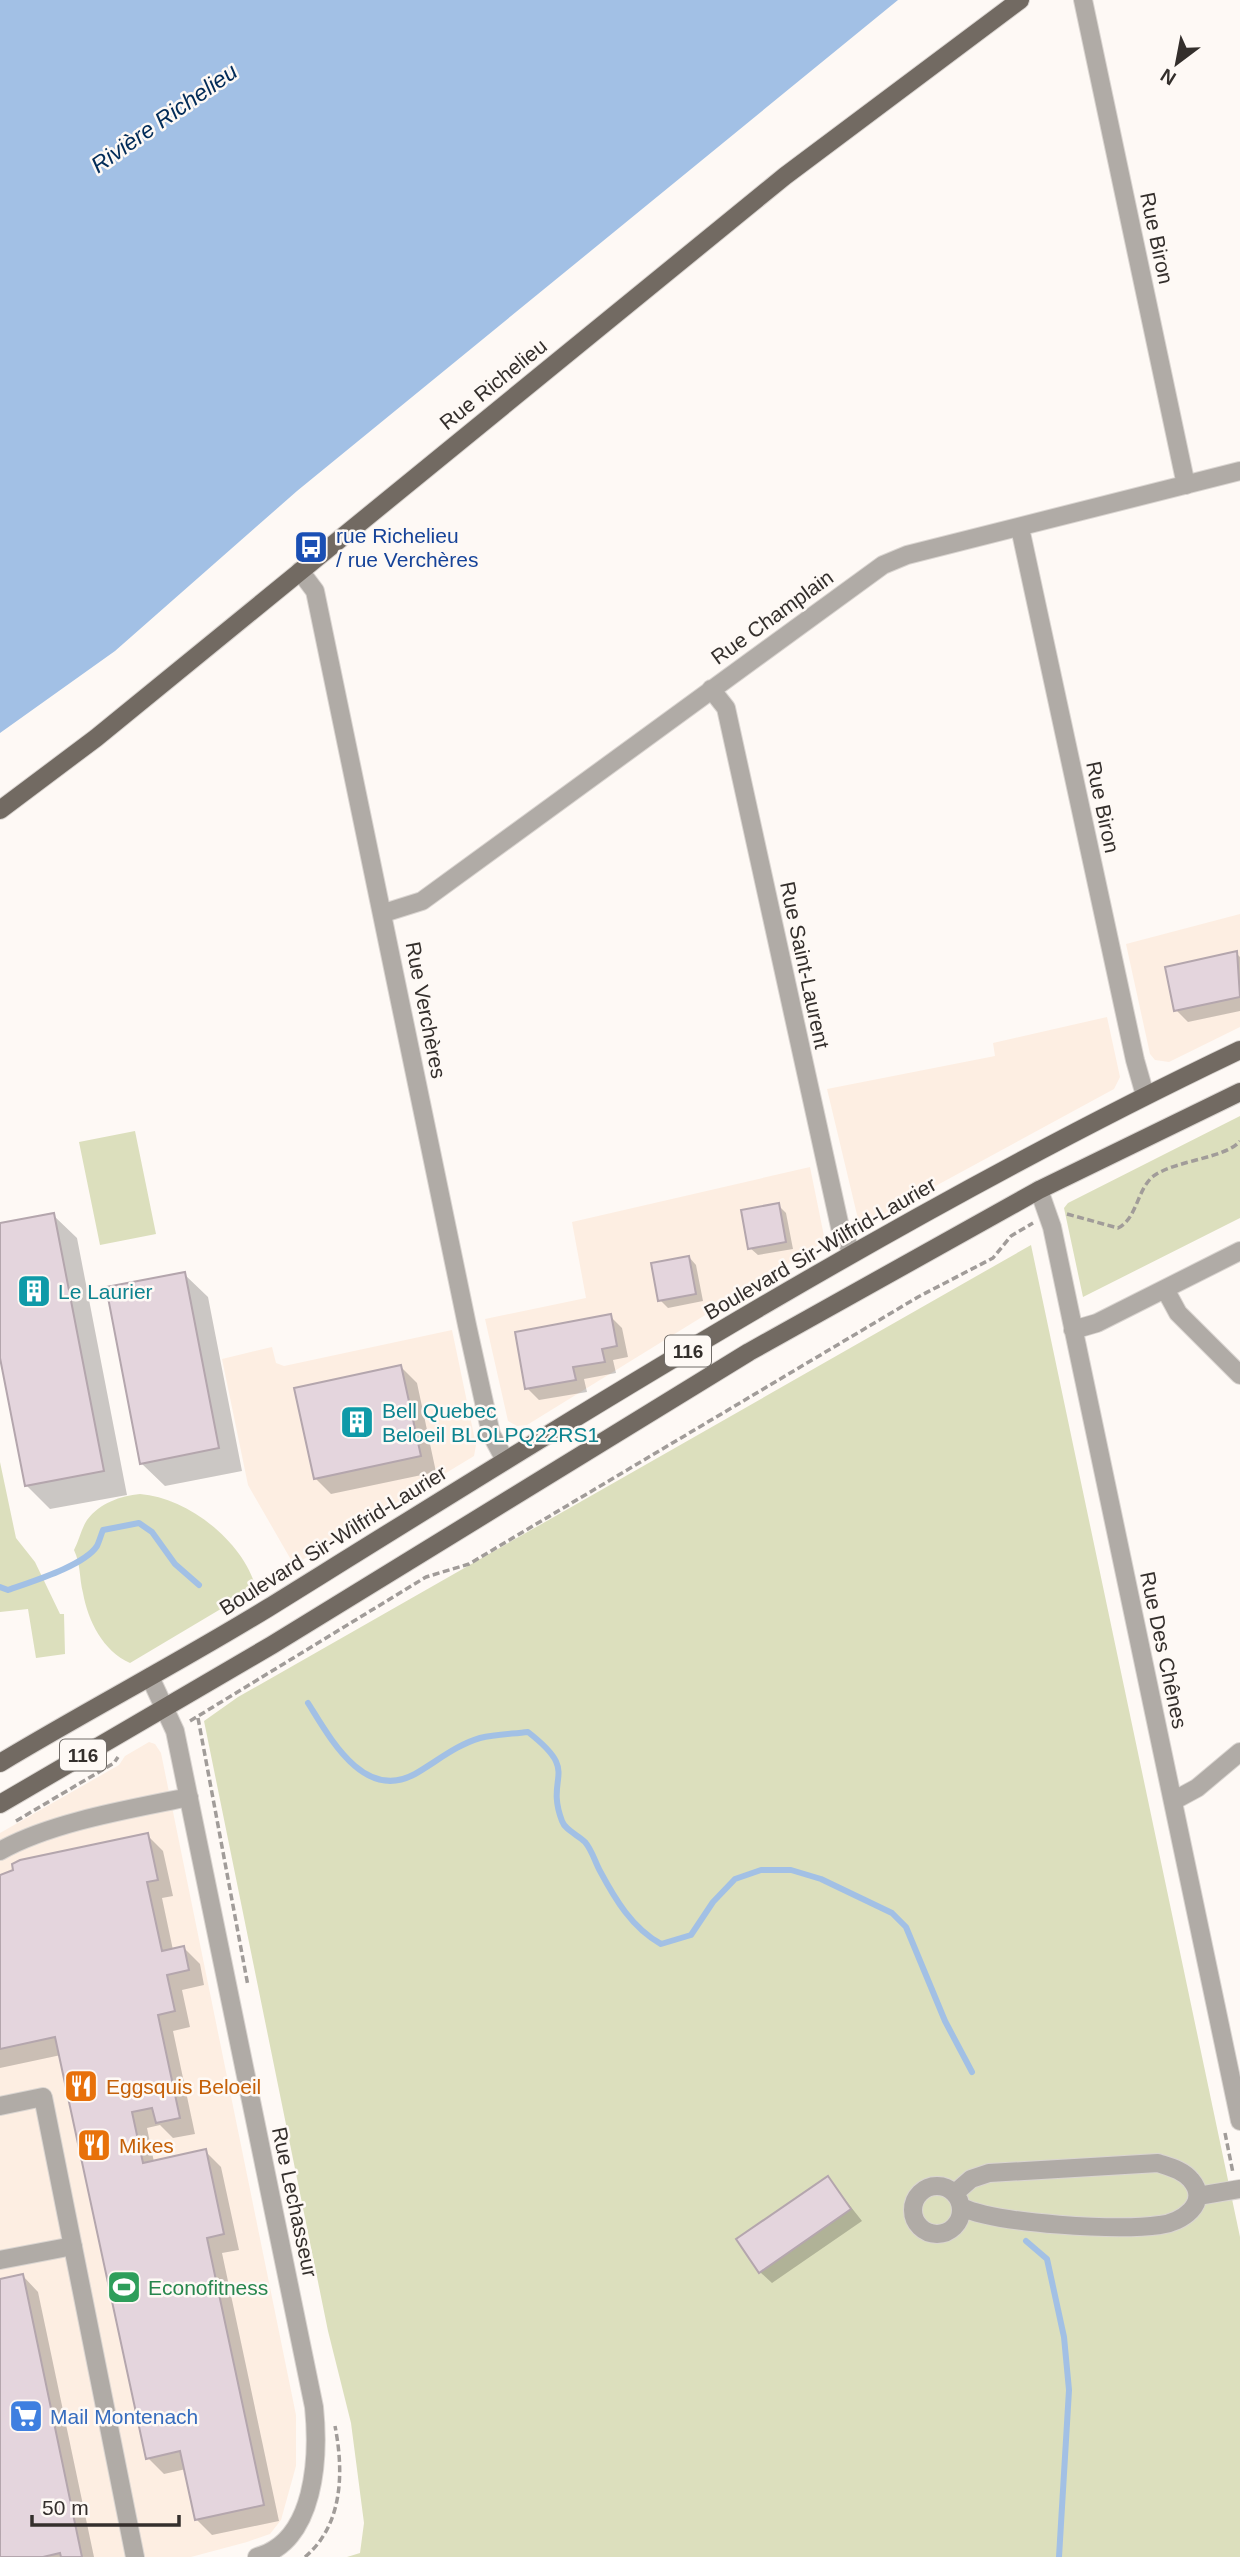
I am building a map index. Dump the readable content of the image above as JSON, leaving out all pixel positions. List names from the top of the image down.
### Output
{
  "streets": {
    "main road": ["Rue Richelieu", "Boulevard Sir-Wilfrid-Laurier", "116"],
    "street": [
      "Rue Biron",
      "Rue Champlain",
      "Rue Saint-Laurent",
      "Rue Verchères",
      "Rue Des Chênes",
      "Rue Lechasseur"
    ]
  },
  "crossings": [
    ["Rue Biron", "Rue Champlain"],
    ["Rue Biron", "Boulevard Sir-Wilfrid-Laurier"],
    ["Rue Richelieu", "Rue Verchères"],
    ["Rue Champlain", "Rue Saint-Laurent"],
    ["Rue Champlain", "Rue Verchères"],
    ["Rue Saint-Laurent", "Boulevard Sir-Wilfrid-Laurier"],
    ["Rue Verchères", "Boulevard Sir-Wilfrid-Laurier"],
    ["Boulevard Sir-Wilfrid-Laurier", "Rue Lechasseur"],
    ["116", "Rue Des Chênes"],
    ["116", "Rue Lechasseur"]
  ],
  "water": ["Rivière Richelieu"],
  "places": {
    "bus stop": ["rue Richelieu / rue Verchères"],
    "building": ["Le Laurier", "Bell Quebec Beloeil BLOLPQ22RS1"],
    "restaurant": ["Eggsquis Beloeil", "Mikes"],
    "sports": ["Econofitness"],
    "supermarket": ["Mail Montenach"]
  },
  "scale_bar": "50 m",
  "north": "bottom left"
}
